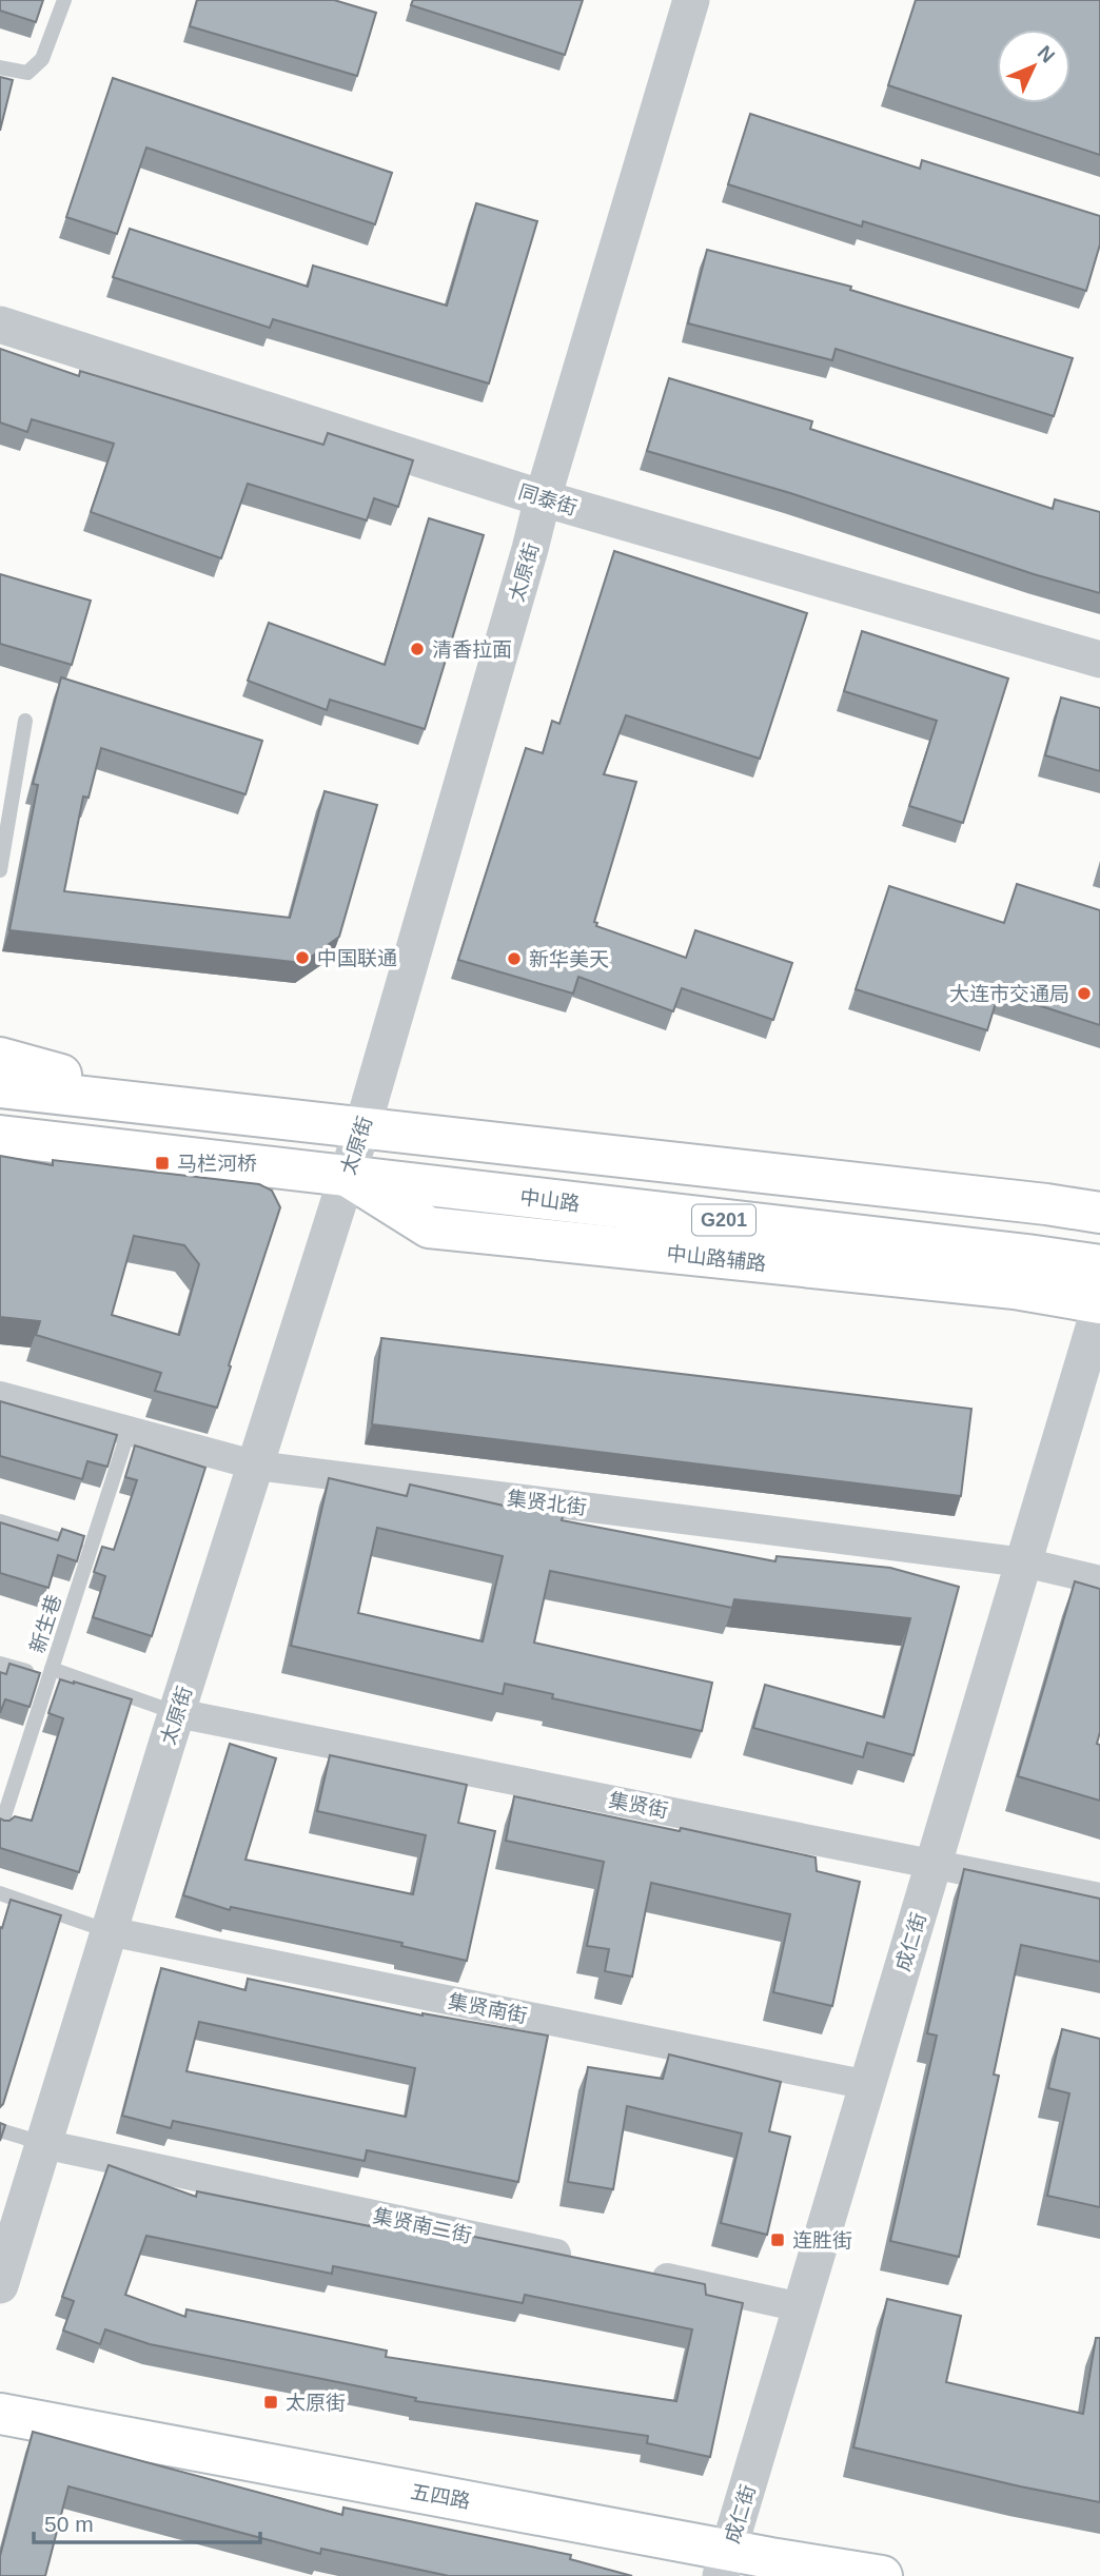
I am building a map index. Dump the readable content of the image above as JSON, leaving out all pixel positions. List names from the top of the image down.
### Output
{
  "streets": {
    "main road": [
      "中山路",
      "G201",
      "中山路辅路",
      "五四路"
    ],
    "street": [
      "同泰街",
      "太原街",
      "集贤北街",
      "集贤街",
      "成仁街",
      "集贤南街",
      "集贤南二街"
    ],
    "lane": ["新生巷"]
  },
  "crossings": [
    ["同泰街", "太原街"],
    ["太原街", "中山路"],
    ["太原街", "中山路辅路"],
    ["太原街", "集贤北街"],
    ["太原街", "集贤街"],
    ["太原街", "集贤南街"],
    ["太原街", "集贤南二街"],
    ["中山路", "中山路辅路"],
    ["中山路辅路", "成仁街"],
    ["集贤北街", "新生巷"],
    ["集贤北街", "成仁街"],
    ["集贤街", "成仁街"],
    ["成仁街", "集贤南街"],
    ["成仁街", "五四路"]
  ],
  "places": {
    "other": [
      "清香拉面",
      "中国联通",
      "新华美天",
      "大连市交通局"
    ],
    "transit": ["马栏河桥", "连胜街", "太原街"]
  },
  "scale_bar": "50 m",
  "north": "top right"
}
